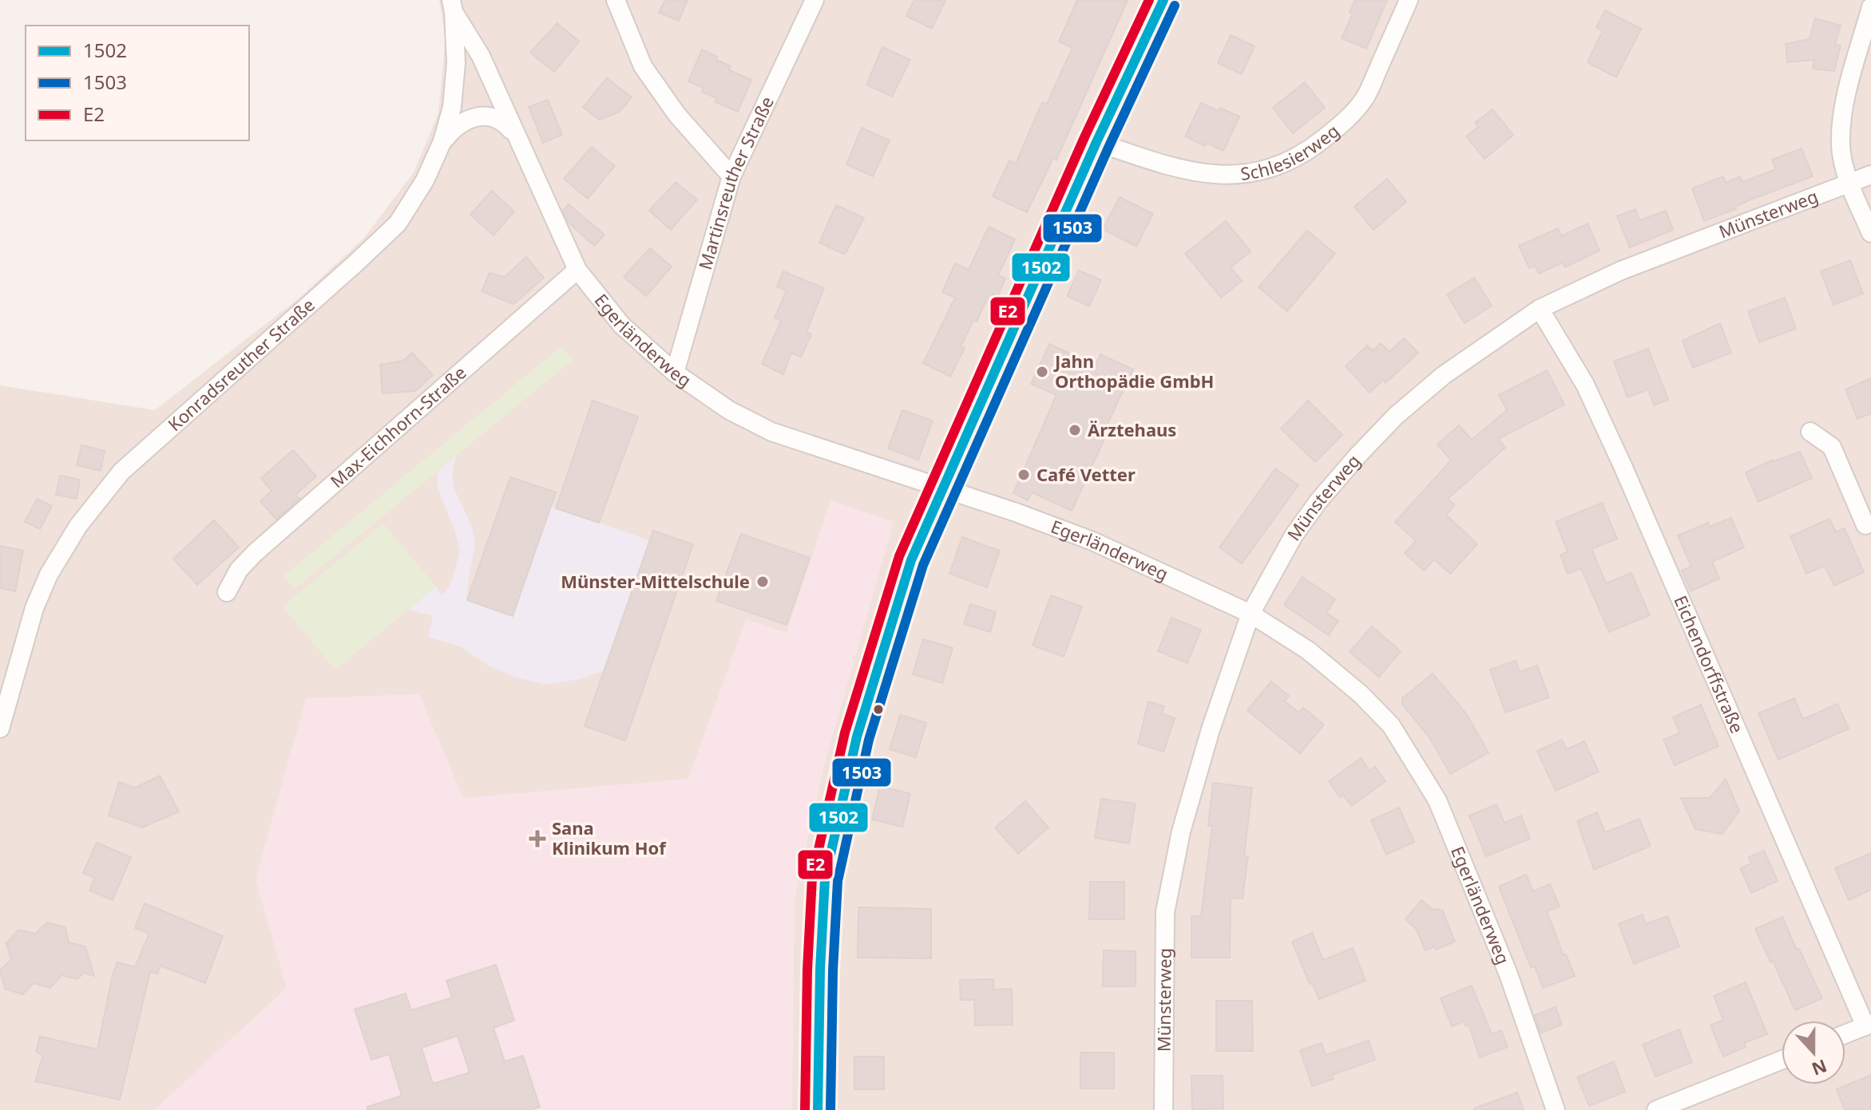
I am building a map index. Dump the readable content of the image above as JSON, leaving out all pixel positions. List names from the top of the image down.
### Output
{
  "streets": {
    "street": [
      "Schlesierweg",
      "Martinsreuther Straße",
      "Münsterweg",
      "Egerländerweg",
      "Konradsreuther Straße",
      "Max-Eichhorn-Straße",
      "Eichendorffstraße"
    ]
  },
  "crossings": [
    ["Martinsreuther Straße", "Egerländerweg"],
    ["Münsterweg", "Egerländerweg"],
    ["Münsterweg", "Eichendorffstraße"],
    ["Egerländerweg", "Konradsreuther Straße"],
    ["Egerländerweg", "Max-Eichhorn-Straße"]
  ],
  "places": {
    "other": [
      "Jahn Orthopädie GmbH",
      "Ärztehaus",
      "Café Vetter",
      "Münster-Mittelschule"
    ],
    "health": ["Sana Klinikum Hof"]
  },
  "lines": ["transit line 1502", "transit line E2", "transit line 1503"],
  "legend": ["1502", "1503", "E2"],
  "north": "bottom"
}
